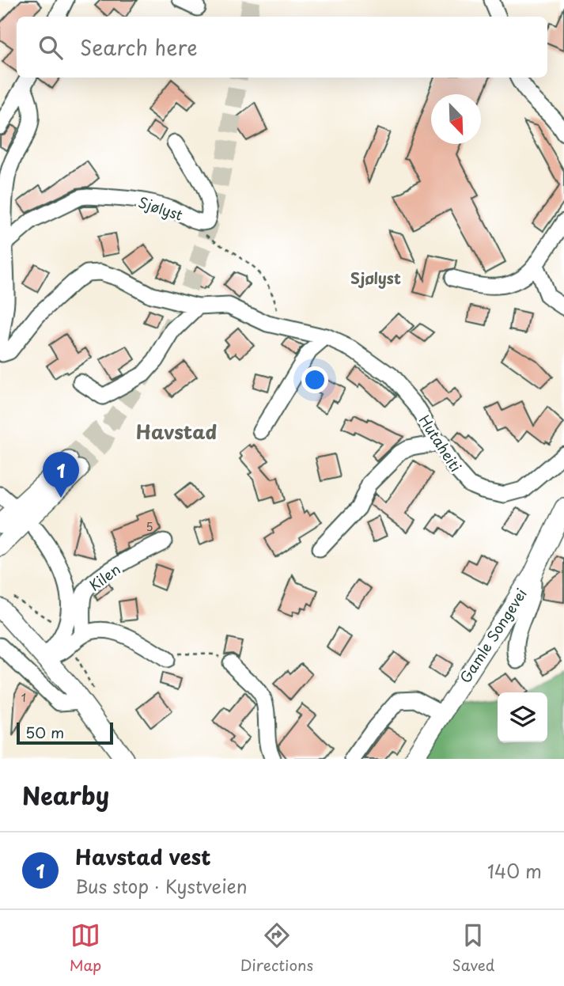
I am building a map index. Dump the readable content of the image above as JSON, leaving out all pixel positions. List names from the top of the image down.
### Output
{
  "streets": {
    "main road": ["Gamle Songevei"],
    "street": ["Sjølyst", "Hutaheiti", "Kilen"]
  },
  "districts": ["Sjølyst", "Havstad"],
  "house_numbers": ["5", "1"],
  "scale_bar": "50 m",
  "north": "bottom right",
  "page": {
    "search": "Search here",
    "pins": "1",
    "scale": "50 m",
    "heading": "Nearby",
    "list": [
      {
        "mark": "1",
        "name": "Havstad vest",
        "note": "Bus stop · Kystveien",
        "value": "140 m"
      }
    ],
    "nav": ["Map", "Directions", "Saved"]
  }
}
